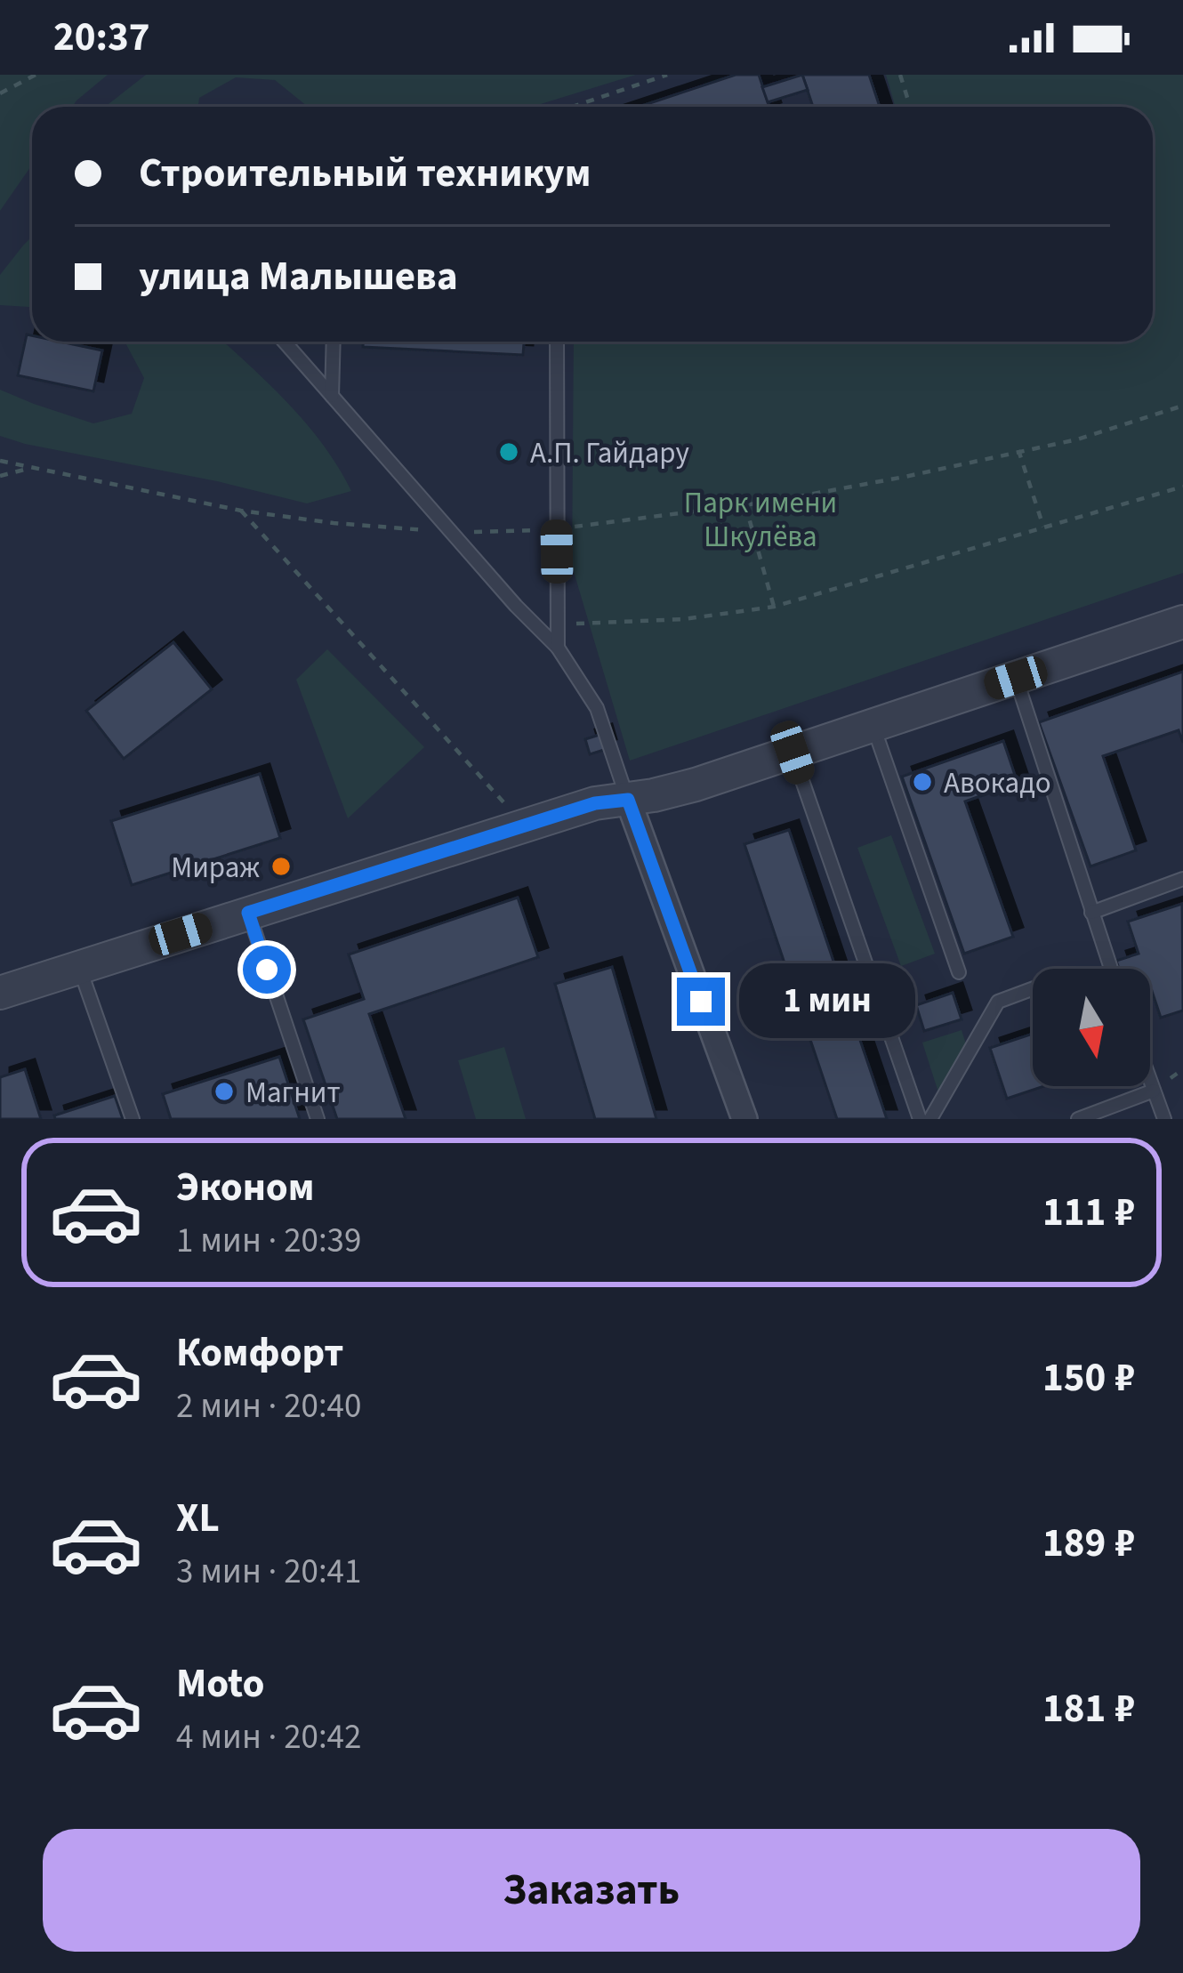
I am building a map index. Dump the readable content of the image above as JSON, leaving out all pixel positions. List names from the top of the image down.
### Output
{
  "parks": ["Парк имени Шкулёва"],
  "places": [
    "А.П. Гайдару",
    "Авокадо",
    "Мираж",
    "Магнит"
  ],
  "north": "bottom",
  "page": {
    "status": "20:37",
    "banner": ["Строительный техникум", "улица Малышева"],
    "bubble": "1 мин",
    "list": [
      {
        "name": "Эконом",
        "note": "1 мин · 20:39",
        "value": "111 ₽"
      },
      {
        "name": "Комфорт",
        "note": "2 мин · 20:40",
        "value": "150 ₽"
      },
      {
        "name": "XL",
        "note": "3 мин · 20:41",
        "value": "189 ₽"
      },
      {
        "name": "Moto",
        "note": "4 мин · 20:42",
        "value": "181 ₽"
      }
    ],
    "buttons": "Заказать"
  }
}
